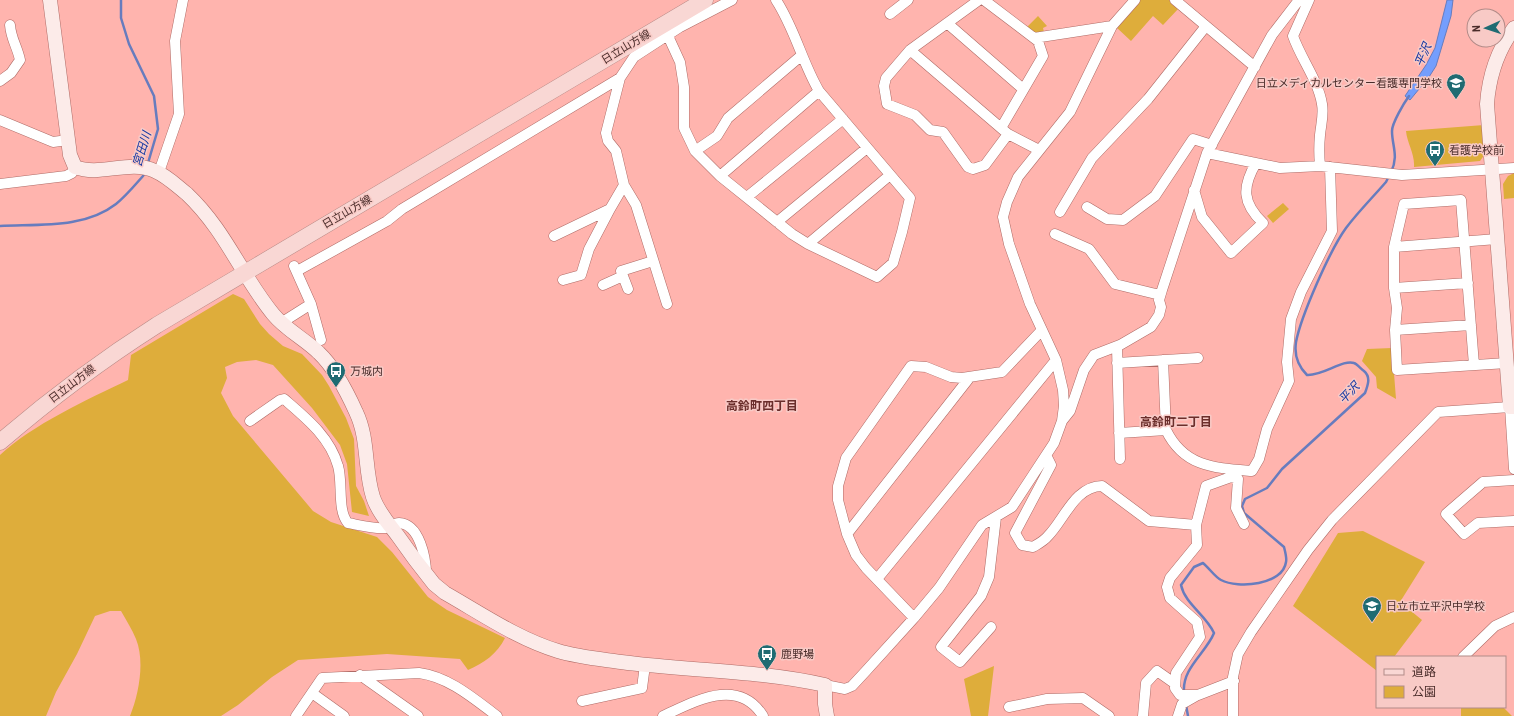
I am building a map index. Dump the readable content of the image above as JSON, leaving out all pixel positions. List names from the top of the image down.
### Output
{
  "streets": {
    "main road": ["日立山方線"]
  },
  "districts": ["高鈴町四丁目", "高鈴町二丁目"],
  "water": ["平沢", "宮田川"],
  "places": {
    "school or university": ["日立メディカルセンター看護専門学校", "日立市立平沢中学校"],
    "bus stop": ["看護学校前", "万城内", "鹿野場"]
  },
  "legend": ["道路", "公園"],
  "north": "left"
}
